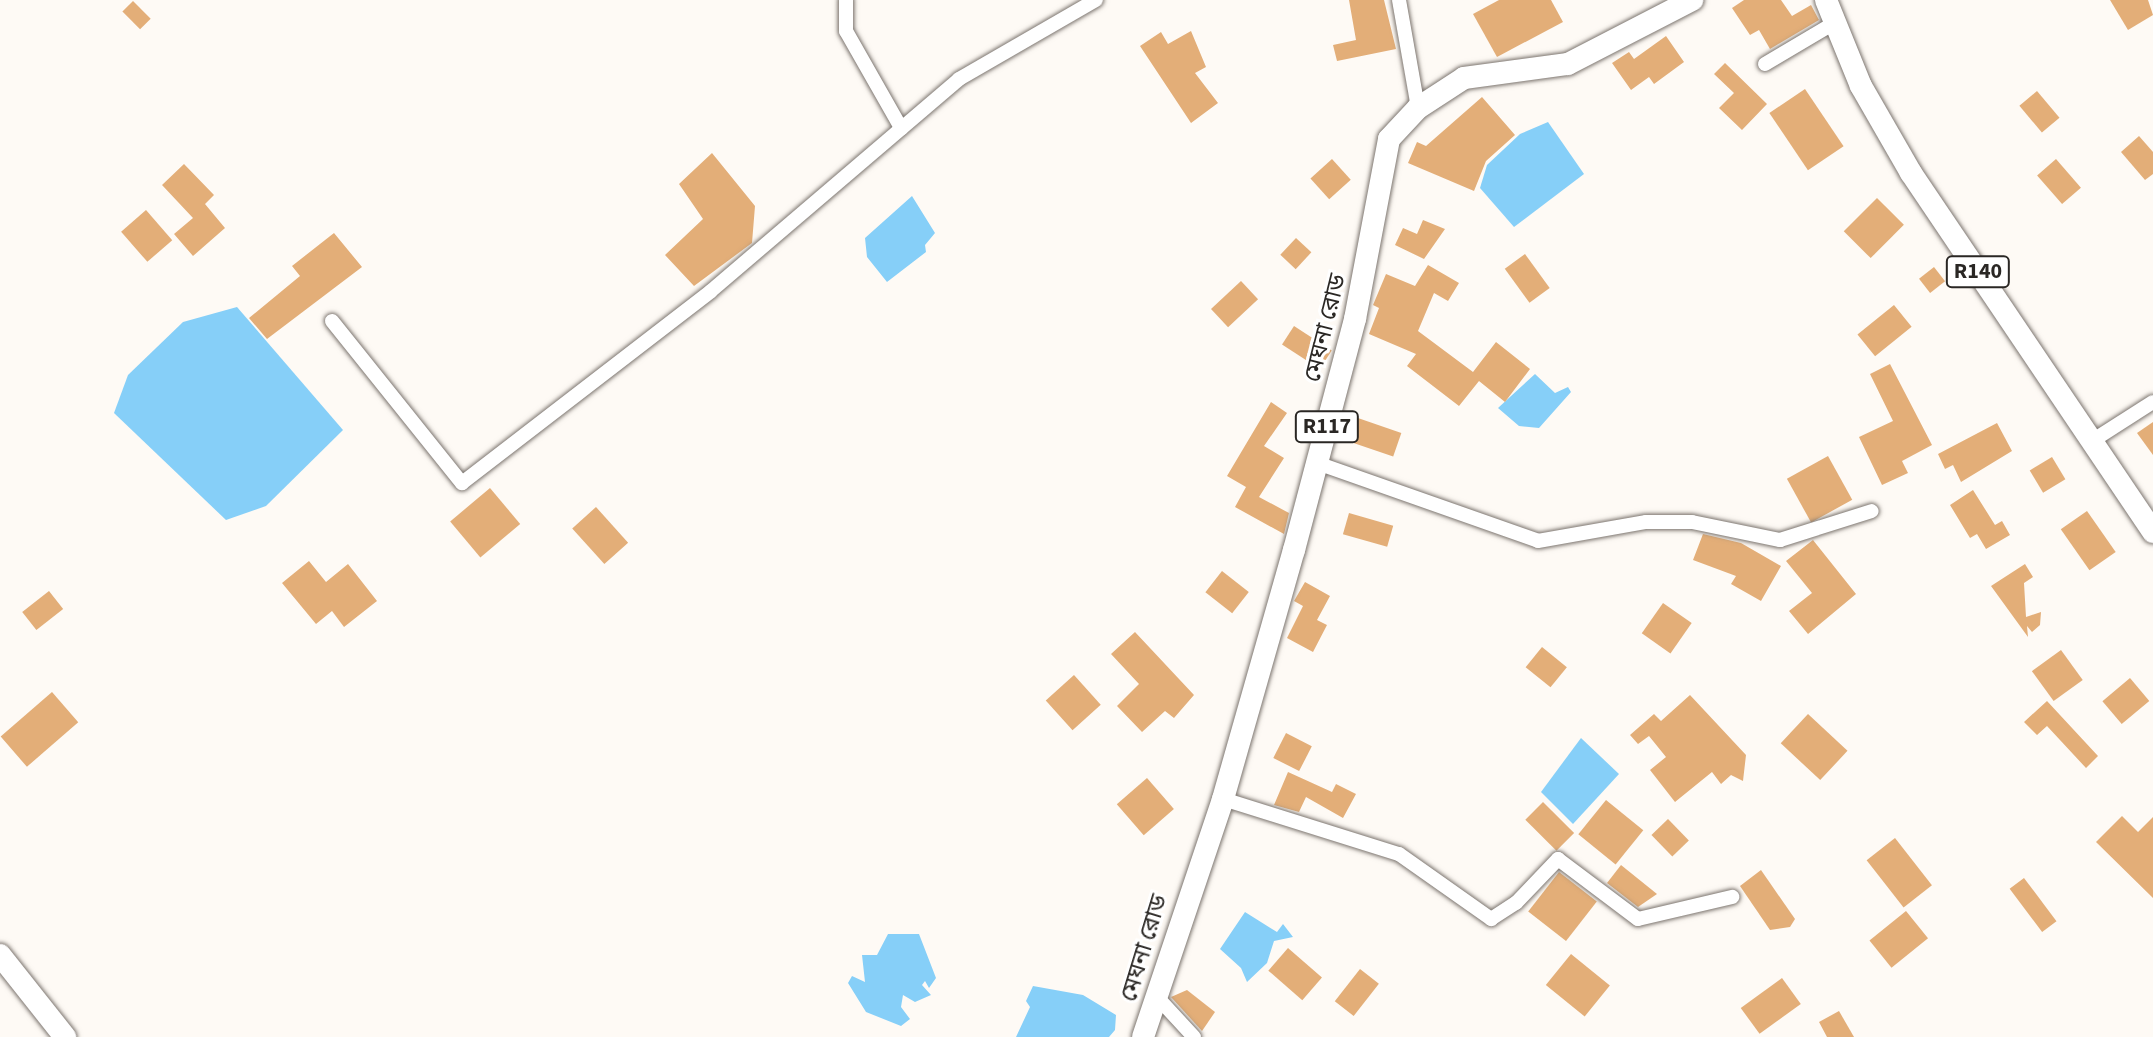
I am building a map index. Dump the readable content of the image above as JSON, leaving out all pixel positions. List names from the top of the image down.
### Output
{
  "streets": {
    "main road": ["R140", "মেঘনা রোড", "R117"]
  }
}
